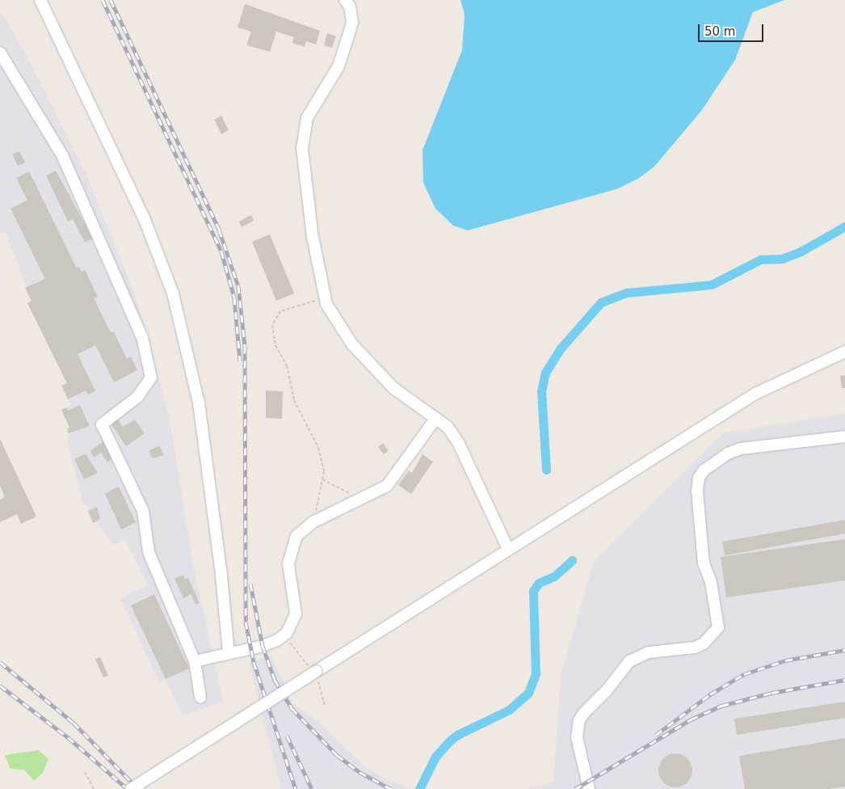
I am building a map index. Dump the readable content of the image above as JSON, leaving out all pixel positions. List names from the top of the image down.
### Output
{
  "scale_bar": "50 m"
}
